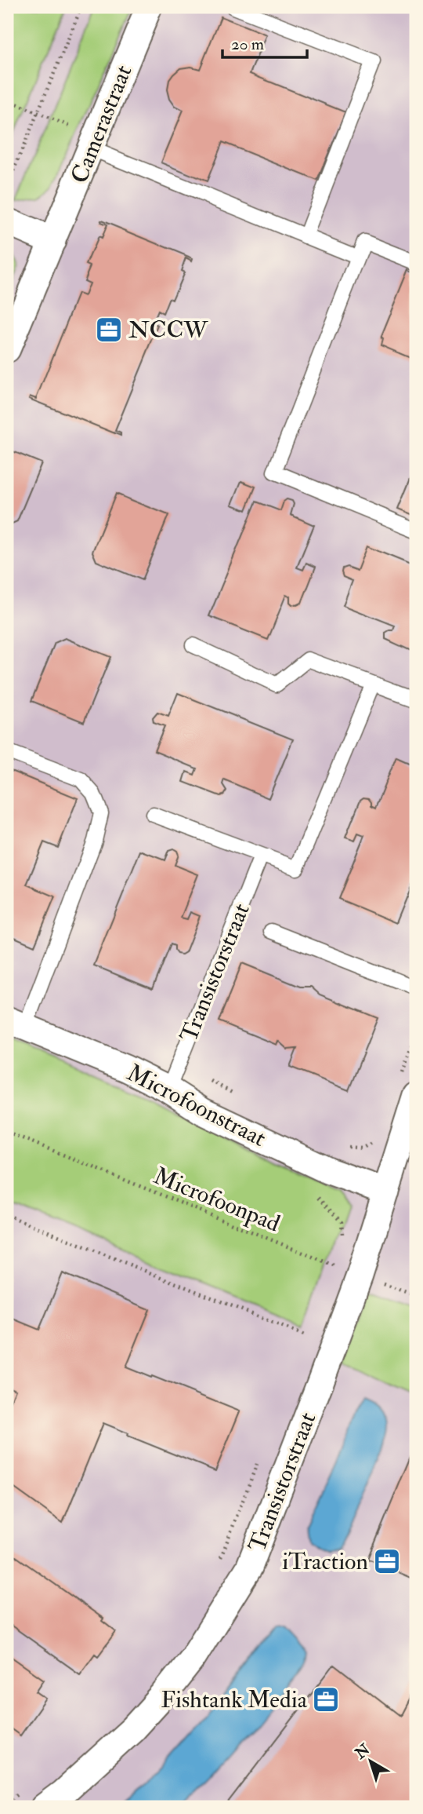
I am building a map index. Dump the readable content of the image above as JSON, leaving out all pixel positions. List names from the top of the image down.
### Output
{
  "streets": {
    "street": ["Camerastraat", "Transistorstraat", "Microfoonstraat"],
    "path": ["Microfoonpad"]
  },
  "crossings": [
    ["Transistorstraat", "Microfoonstraat"],
    ["Transistorstraat", "Microfoonpad"]
  ],
  "places": {
    "office": ["NCCW", "iTraction", "Fishtank Media"]
  },
  "scale_bar": "20 m",
  "north": "top left"
}
